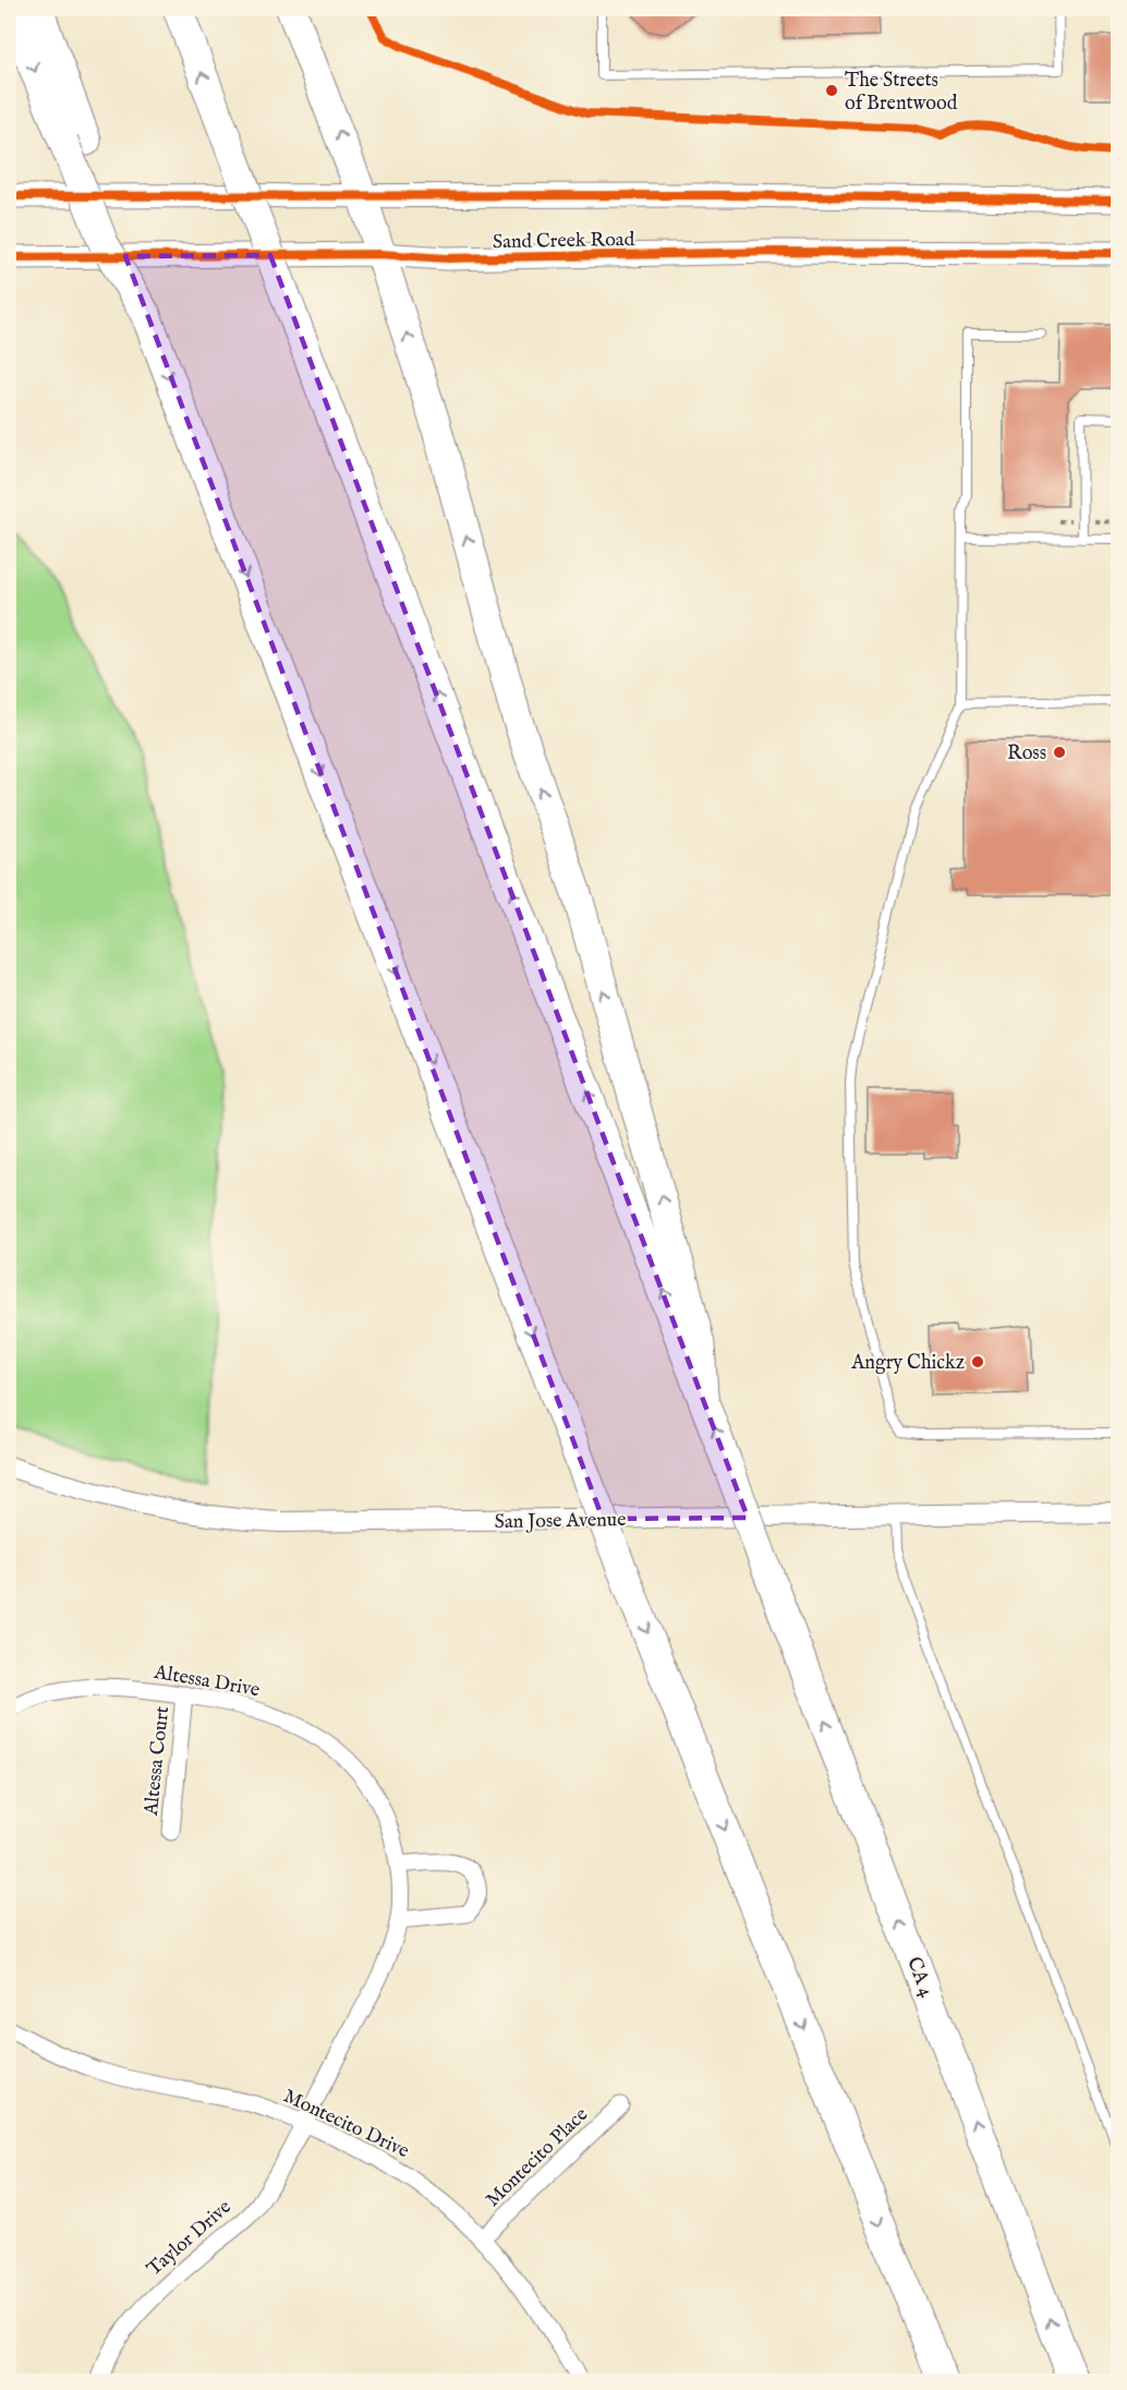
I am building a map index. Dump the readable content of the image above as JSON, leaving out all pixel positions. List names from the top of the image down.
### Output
{
  "streets": {
    "highway": ["CA 4"],
    "main road": ["Sand Creek Road"],
    "street": [
      "San Jose Avenue",
      "Altessa Drive",
      "Altessa Court",
      "Montecito Drive",
      "Montecito Place",
      "Taylor Drive"
    ]
  },
  "crossings": [
    ["Altessa Drive", "Altessa Court"],
    ["Altessa Drive", "Montecito Drive"],
    ["Altessa Drive", "Taylor Drive"],
    ["Montecito Drive", "Montecito Place"],
    ["Montecito Drive", "Taylor Drive"]
  ],
  "places": ["The Streets of Brentwood", "Ross", "Angry Chickz"]
}
